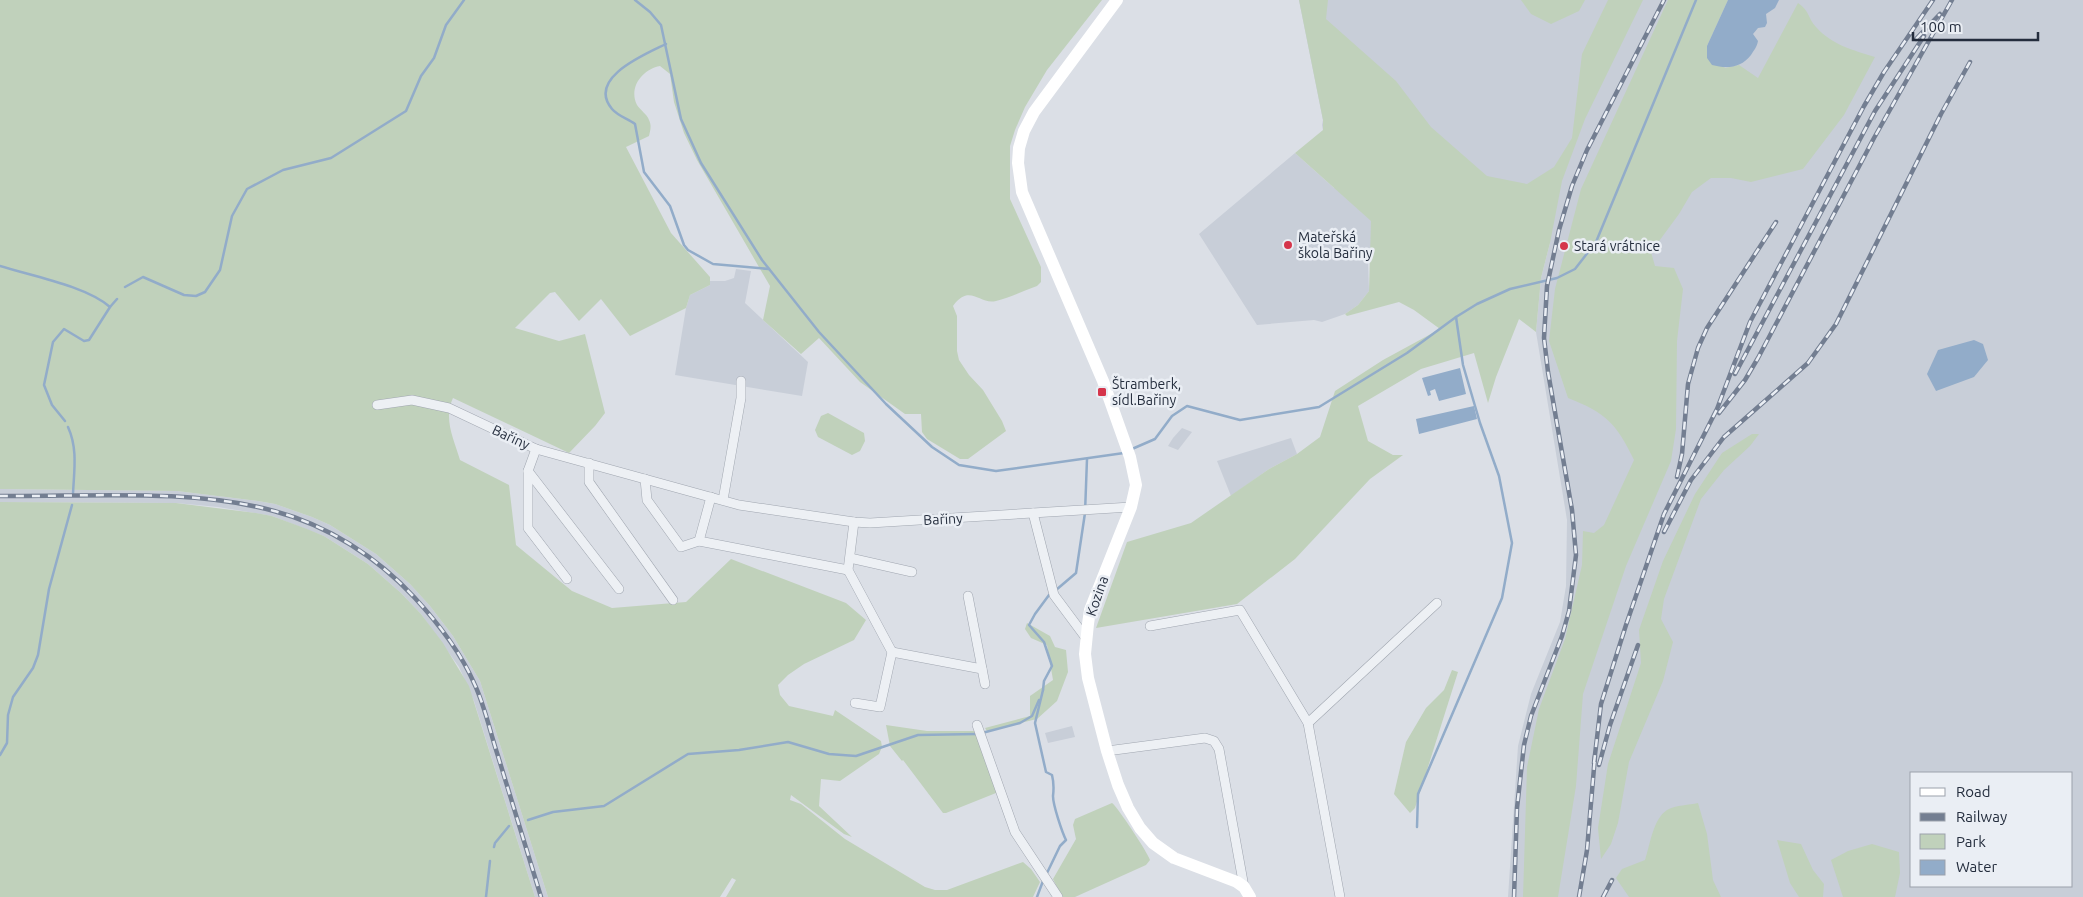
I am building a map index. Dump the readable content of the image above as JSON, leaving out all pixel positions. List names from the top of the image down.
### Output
{
  "streets": {
    "main road": ["Kozina"],
    "street": ["Bařiny"]
  },
  "crossings": [
    ["Bařiny", "Kozina"]
  ],
  "places": {
    "other": ["Mateřská škola Bařiny", "Stará vrátnice"],
    "transit": ["Štramberk, sídl.Bařiny"]
  },
  "legend": [
    "Road",
    "Railway",
    "Park",
    "Water"
  ],
  "scale_bar": "100 m"
}
